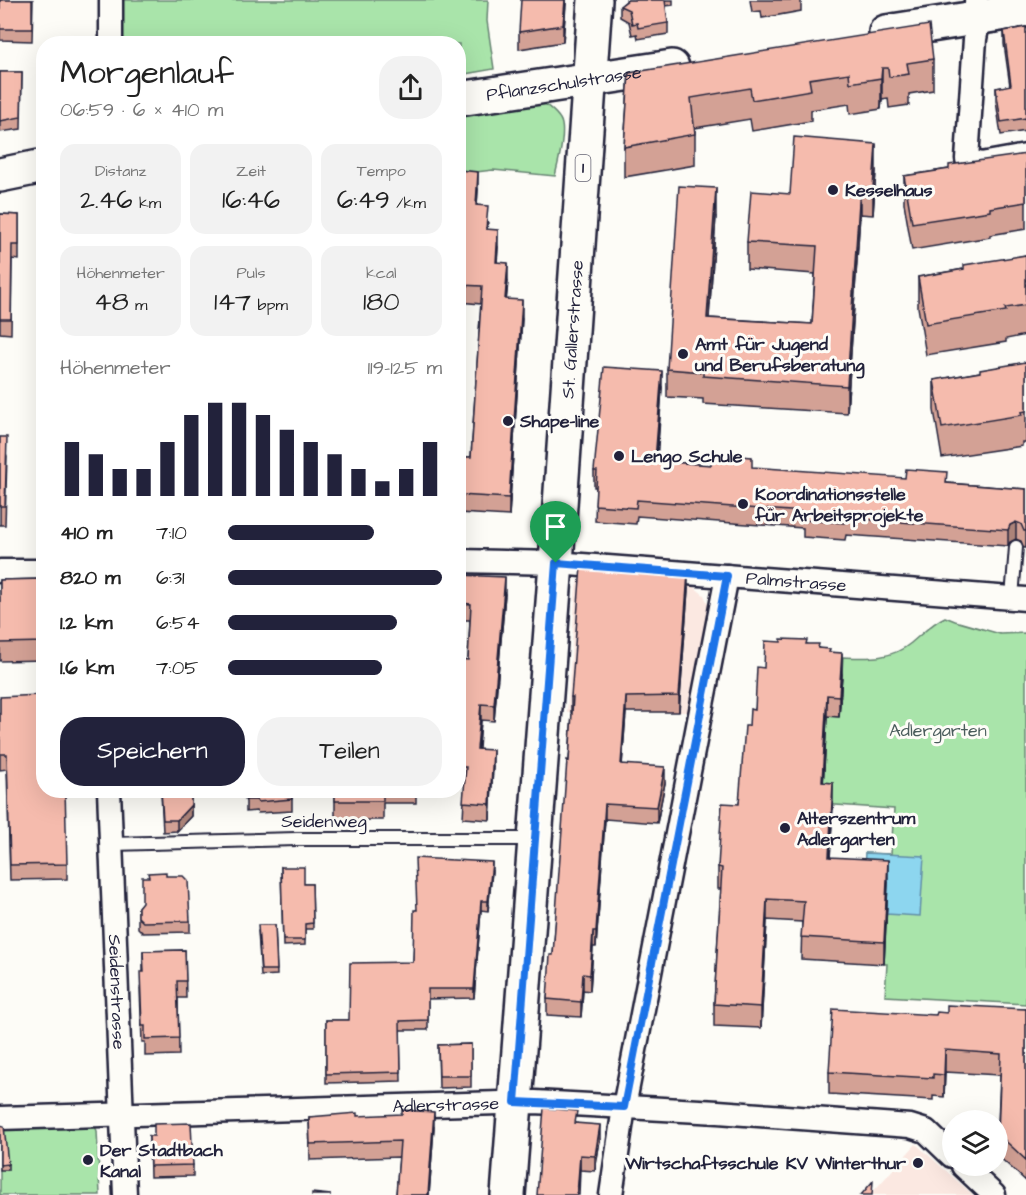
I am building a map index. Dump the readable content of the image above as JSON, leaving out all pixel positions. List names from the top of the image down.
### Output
{
  "streets": {
    "main road": ["Pflanzschulstrasse", "1", "St. Gallerstrasse"],
    "street": ["Palmstrasse", "Seidenstrasse", "Adlerstrasse"],
    "lane": ["Seidenweg"]
  },
  "crossings": [
    ["Pflanzschulstrasse", "St. Gallerstrasse"],
    ["St. Gallerstrasse", "Palmstrasse"],
    ["St. Gallerstrasse", "Seidenweg"],
    ["St. Gallerstrasse", "Adlerstrasse"],
    ["Seidenweg", "Seidenstrasse"],
    ["Seidenstrasse", "Adlerstrasse"]
  ],
  "parks": ["Adlergarten"],
  "places": [
    "Kesselhaus",
    "Amt für Jugend und Berufsberatung",
    "Shape-line",
    "Lengo Schule",
    "Koordinationsstelle für Arbeitsprojekte",
    "Alterszentrum Adlergarten",
    "Der Stadtbach Kanal",
    "Wirtschaftsschule KV Winterthur"
  ],
  "page": {
    "heading": ["Morgenlauf", "06:59 · 6 × 410 m"],
    "stats": [
      ["Distanz", "2.46 km"],
      ["Zeit", "16:46"],
      ["Tempo", "6:49 /km"],
      ["Höhenmeter", "48 m"],
      ["Puls", "147 bpm"],
      ["kcal", "180"]
    ],
    "chart": ["Höhenmeter", "119–125 m"],
    "list": [
      {
        "name": "410 m",
        "note": "7:10"
      },
      {
        "name": "820 m",
        "note": "6:31"
      },
      {
        "name": "1.2 km",
        "note": "6:54"
      },
      {
        "name": "1.6 km",
        "note": "7:05"
      }
    ],
    "buttons": ["Speichern", "Teilen"]
  }
}
